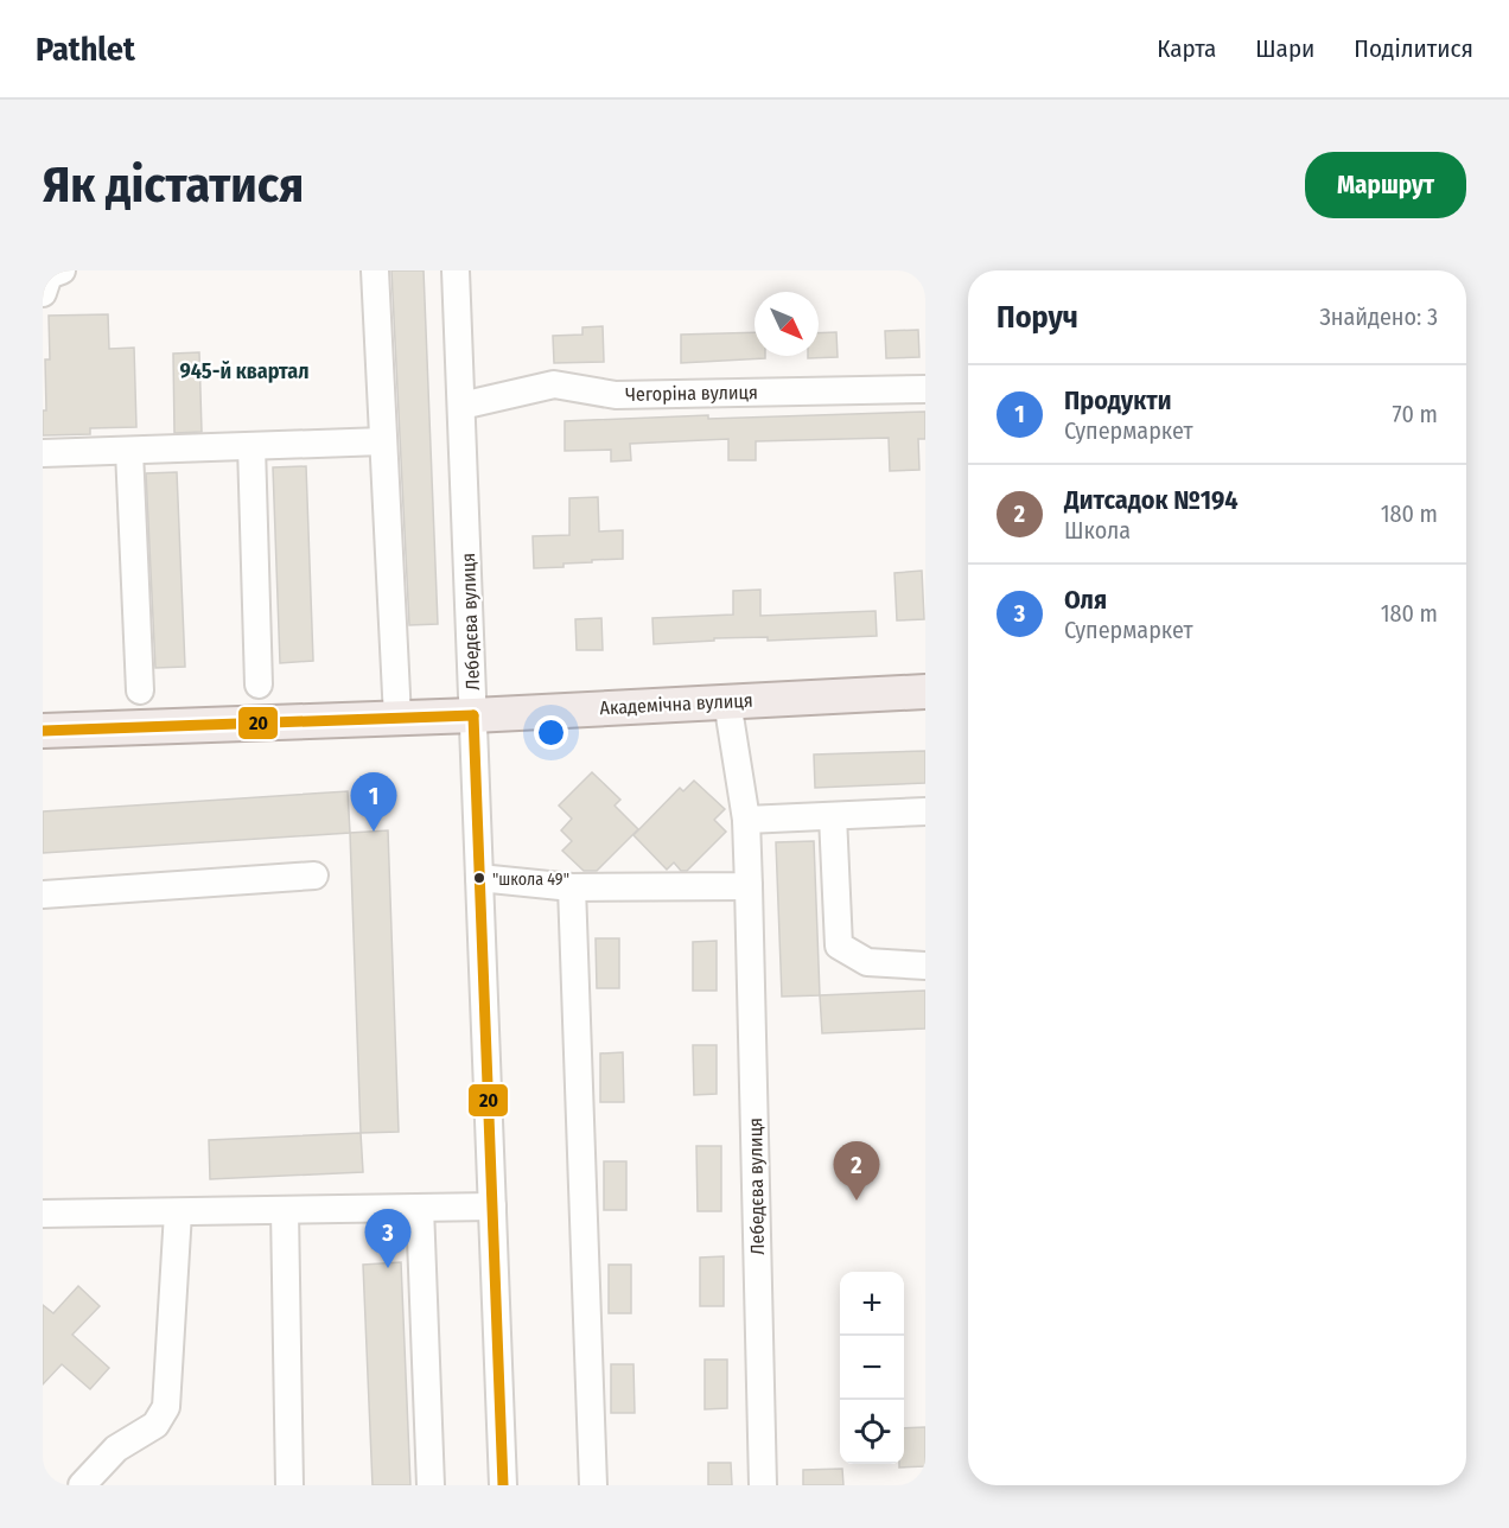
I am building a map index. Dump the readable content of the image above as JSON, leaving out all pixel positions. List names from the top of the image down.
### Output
{
  "streets": {
    "main road": ["Академічна вулиця"],
    "street": ["Чегоріна вулиця", "Лебедєва вулиця"]
  },
  "crossings": [
    ["Чегоріна вулиця", "Лебедєва вулиця"],
    ["Лебедєва вулиця", "Академічна вулиця"]
  ],
  "districts": ["945-й квартал"],
  "places": ["\"школа 49\""],
  "lines": ["transit line 20"],
  "north": "bottom right",
  "page": {
    "header": "Pathlet",
    "nav": ["Карта", "Шари", "Поділитися"],
    "buttons": "Маршрут",
    "title": "Як дістатися",
    "heading": ["Поруч", "Знайдено: 3"],
    "list": [
      {
        "mark": "1",
        "name": "Продукти",
        "note": "Супермаркет",
        "value": "70 m"
      },
      {
        "mark": "2",
        "name": "Дитсадок №194",
        "note": "Школа",
        "value": "180 m"
      },
      {
        "mark": "3",
        "name": "Оля",
        "note": "Супермаркет",
        "value": "180 m"
      }
    ],
    "pins": ["1", "2", "3"],
    "map_buttons": ["+", "−"]
  }
}
